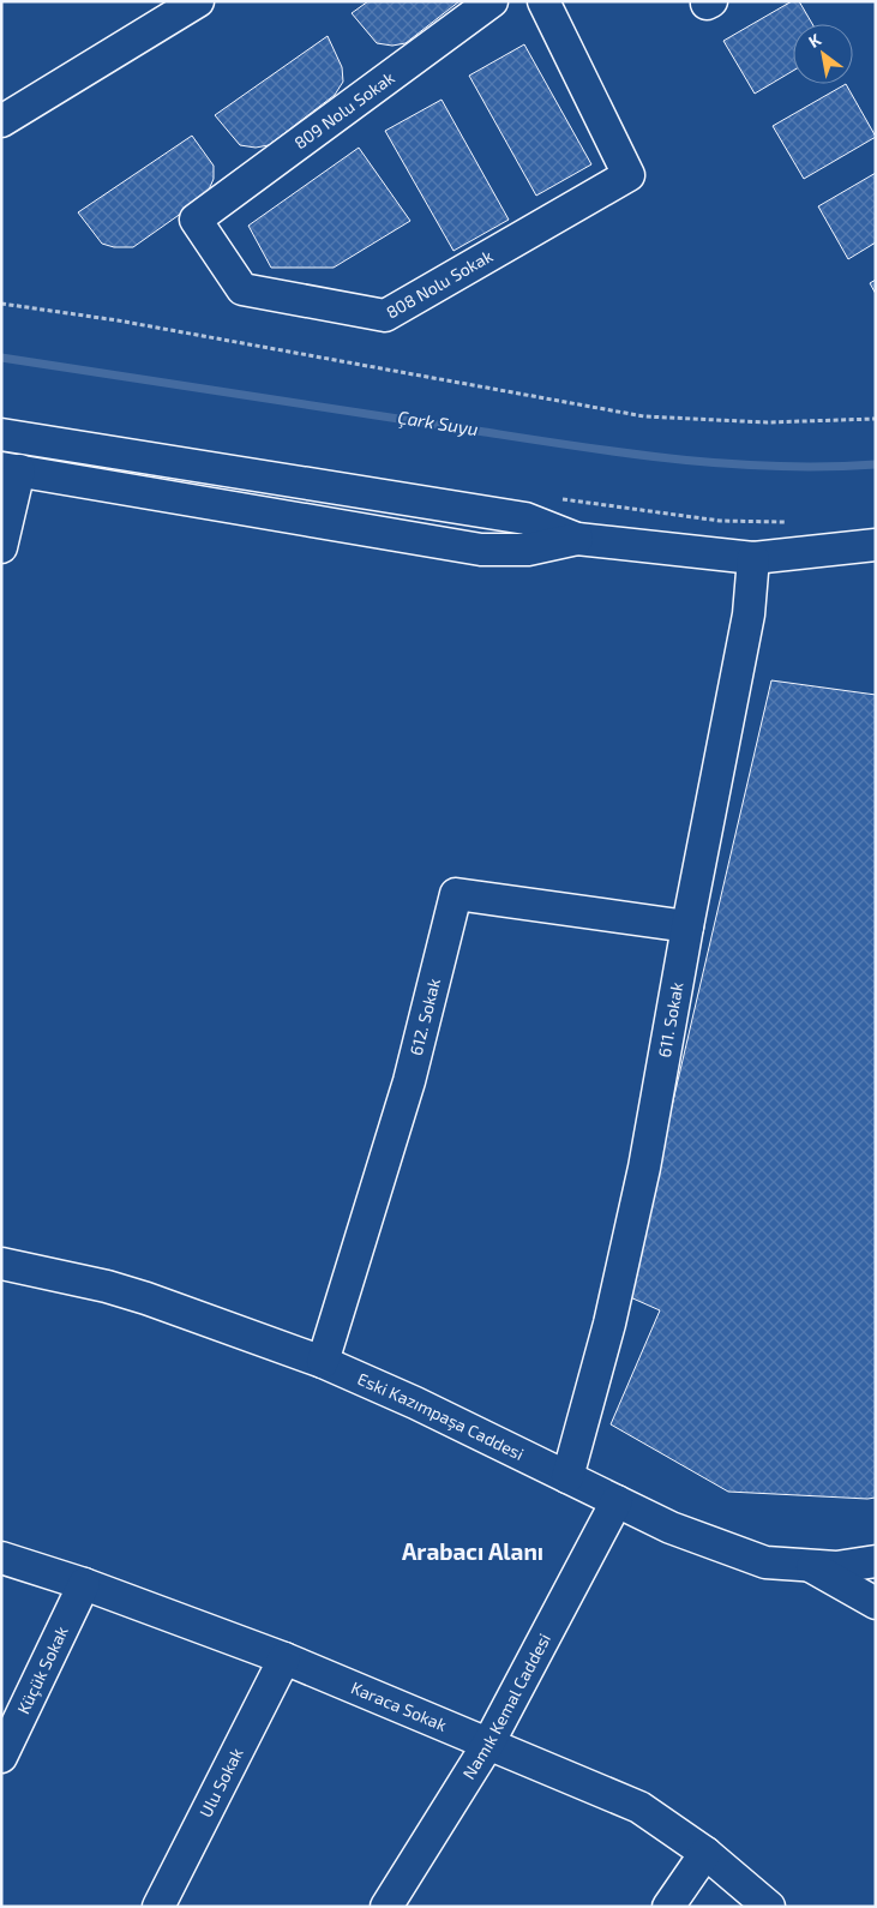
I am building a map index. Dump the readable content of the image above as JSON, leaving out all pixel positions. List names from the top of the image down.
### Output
{
  "streets": {
    "street": [
      "809 Nolu Sokak",
      "808 Nolu Sokak",
      "612. Sokak",
      "611. Sokak",
      "Eski Kazımpaşa Caddesi",
      "Küçük Sokak",
      "Karaca Sokak",
      "Namık Kemal Caddesi",
      "Ulu Sokak"
    ]
  },
  "crossings": [
    ["809 Nolu Sokak", "808 Nolu Sokak"],
    ["612. Sokak", "611. Sokak"],
    ["612. Sokak", "Eski Kazımpaşa Caddesi"],
    ["611. Sokak", "Eski Kazımpaşa Caddesi"],
    ["Eski Kazımpaşa Caddesi", "Namık Kemal Caddesi"],
    ["Küçük Sokak", "Karaca Sokak"],
    ["Karaca Sokak", "Namık Kemal Caddesi"],
    ["Karaca Sokak", "Ulu Sokak"]
  ],
  "districts": ["Arabacı Alanı"],
  "water": ["Çark Suyu"],
  "north": "top left"
}
